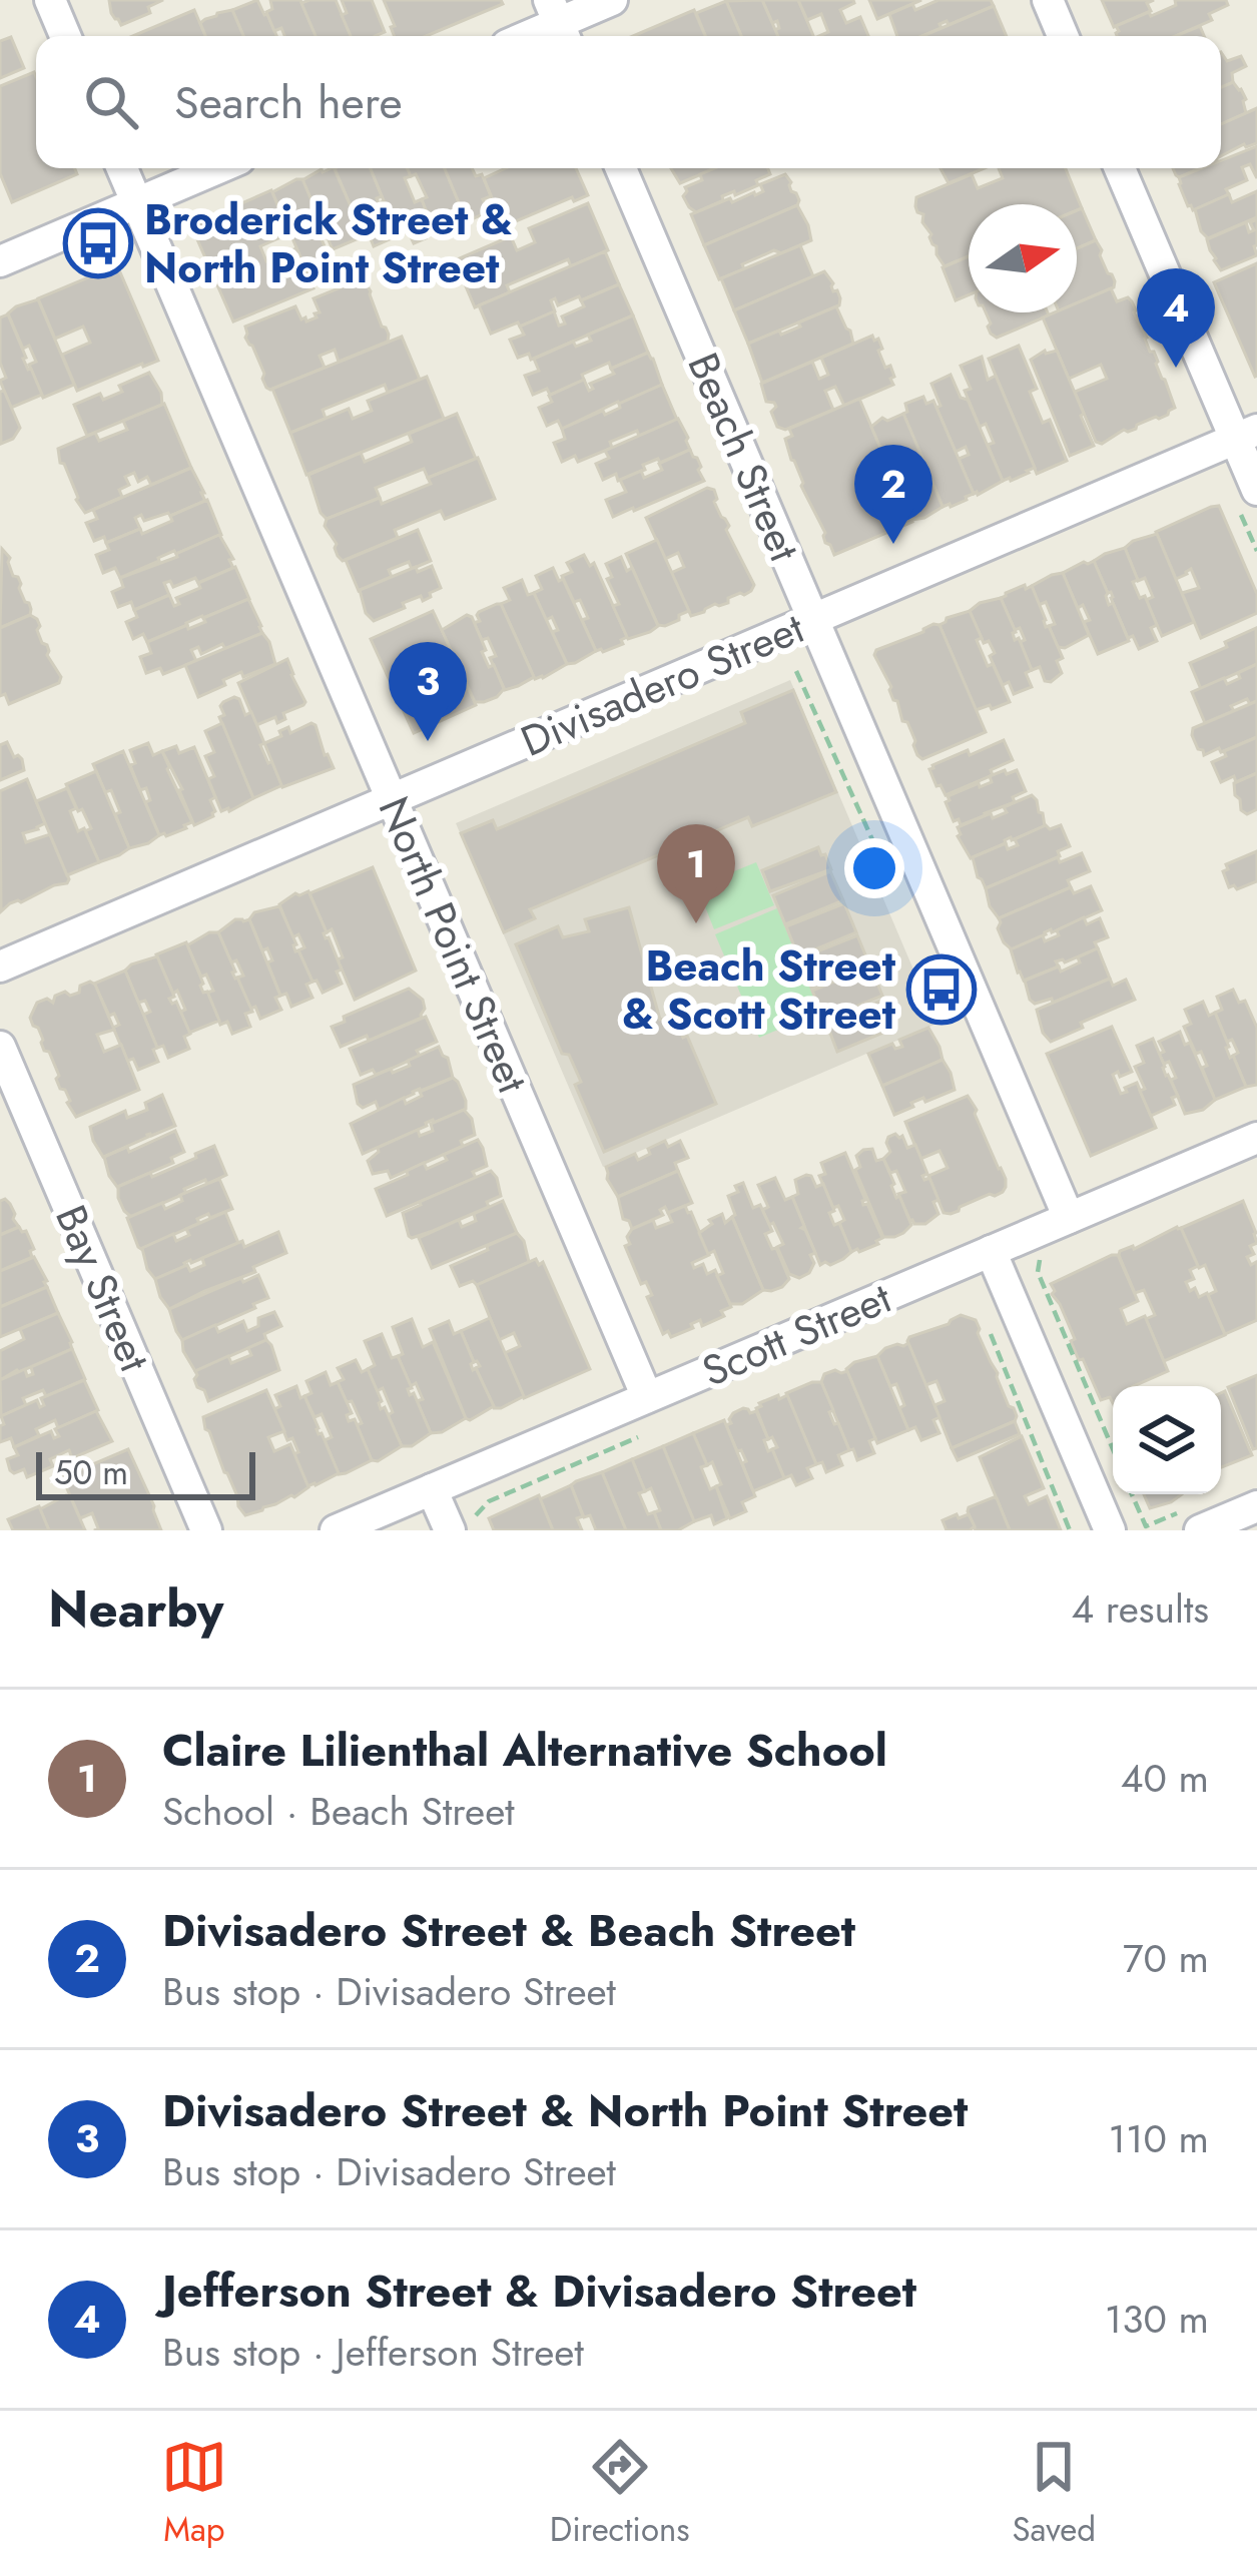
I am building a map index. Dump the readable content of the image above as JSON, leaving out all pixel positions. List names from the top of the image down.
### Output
{
  "streets": {
    "street": [
      "Beach Street",
      "Divisadero Street",
      "North Point Street",
      "Bay Street",
      "Scott Street"
    ]
  },
  "crossings": [
    ["Beach Street", "Divisadero Street"],
    ["Beach Street", "Scott Street"],
    ["Divisadero Street", "North Point Street"],
    ["North Point Street", "Scott Street"]
  ],
  "places": {
    "bus stop": ["Broderick Street & North Point Street", "Beach Street & Scott Street"]
  },
  "scale_bar": "50 m",
  "north": "right",
  "page": {
    "search": "Search here",
    "pins": [
      "4",
      "2",
      "3",
      "1"
    ],
    "scale": "50 m",
    "heading": ["Nearby", "4 results"],
    "list": [
      {
        "mark": "1",
        "name": "Claire Lilienthal Alternative School",
        "note": "School · Beach Street",
        "value": "40 m"
      },
      {
        "mark": "2",
        "name": "Divisadero Street & Beach Street",
        "note": "Bus stop · Divisadero Street",
        "value": "70 m"
      },
      {
        "mark": "3",
        "name": "Divisadero Street & North Point Street",
        "note": "Bus stop · Divisadero Street",
        "value": "110 m"
      },
      {
        "mark": "4",
        "name": "Jefferson Street & Divisadero Street",
        "note": "Bus stop · Jefferson Street",
        "value": "130 m"
      }
    ],
    "nav": ["Map", "Directions", "Saved"]
  }
}
